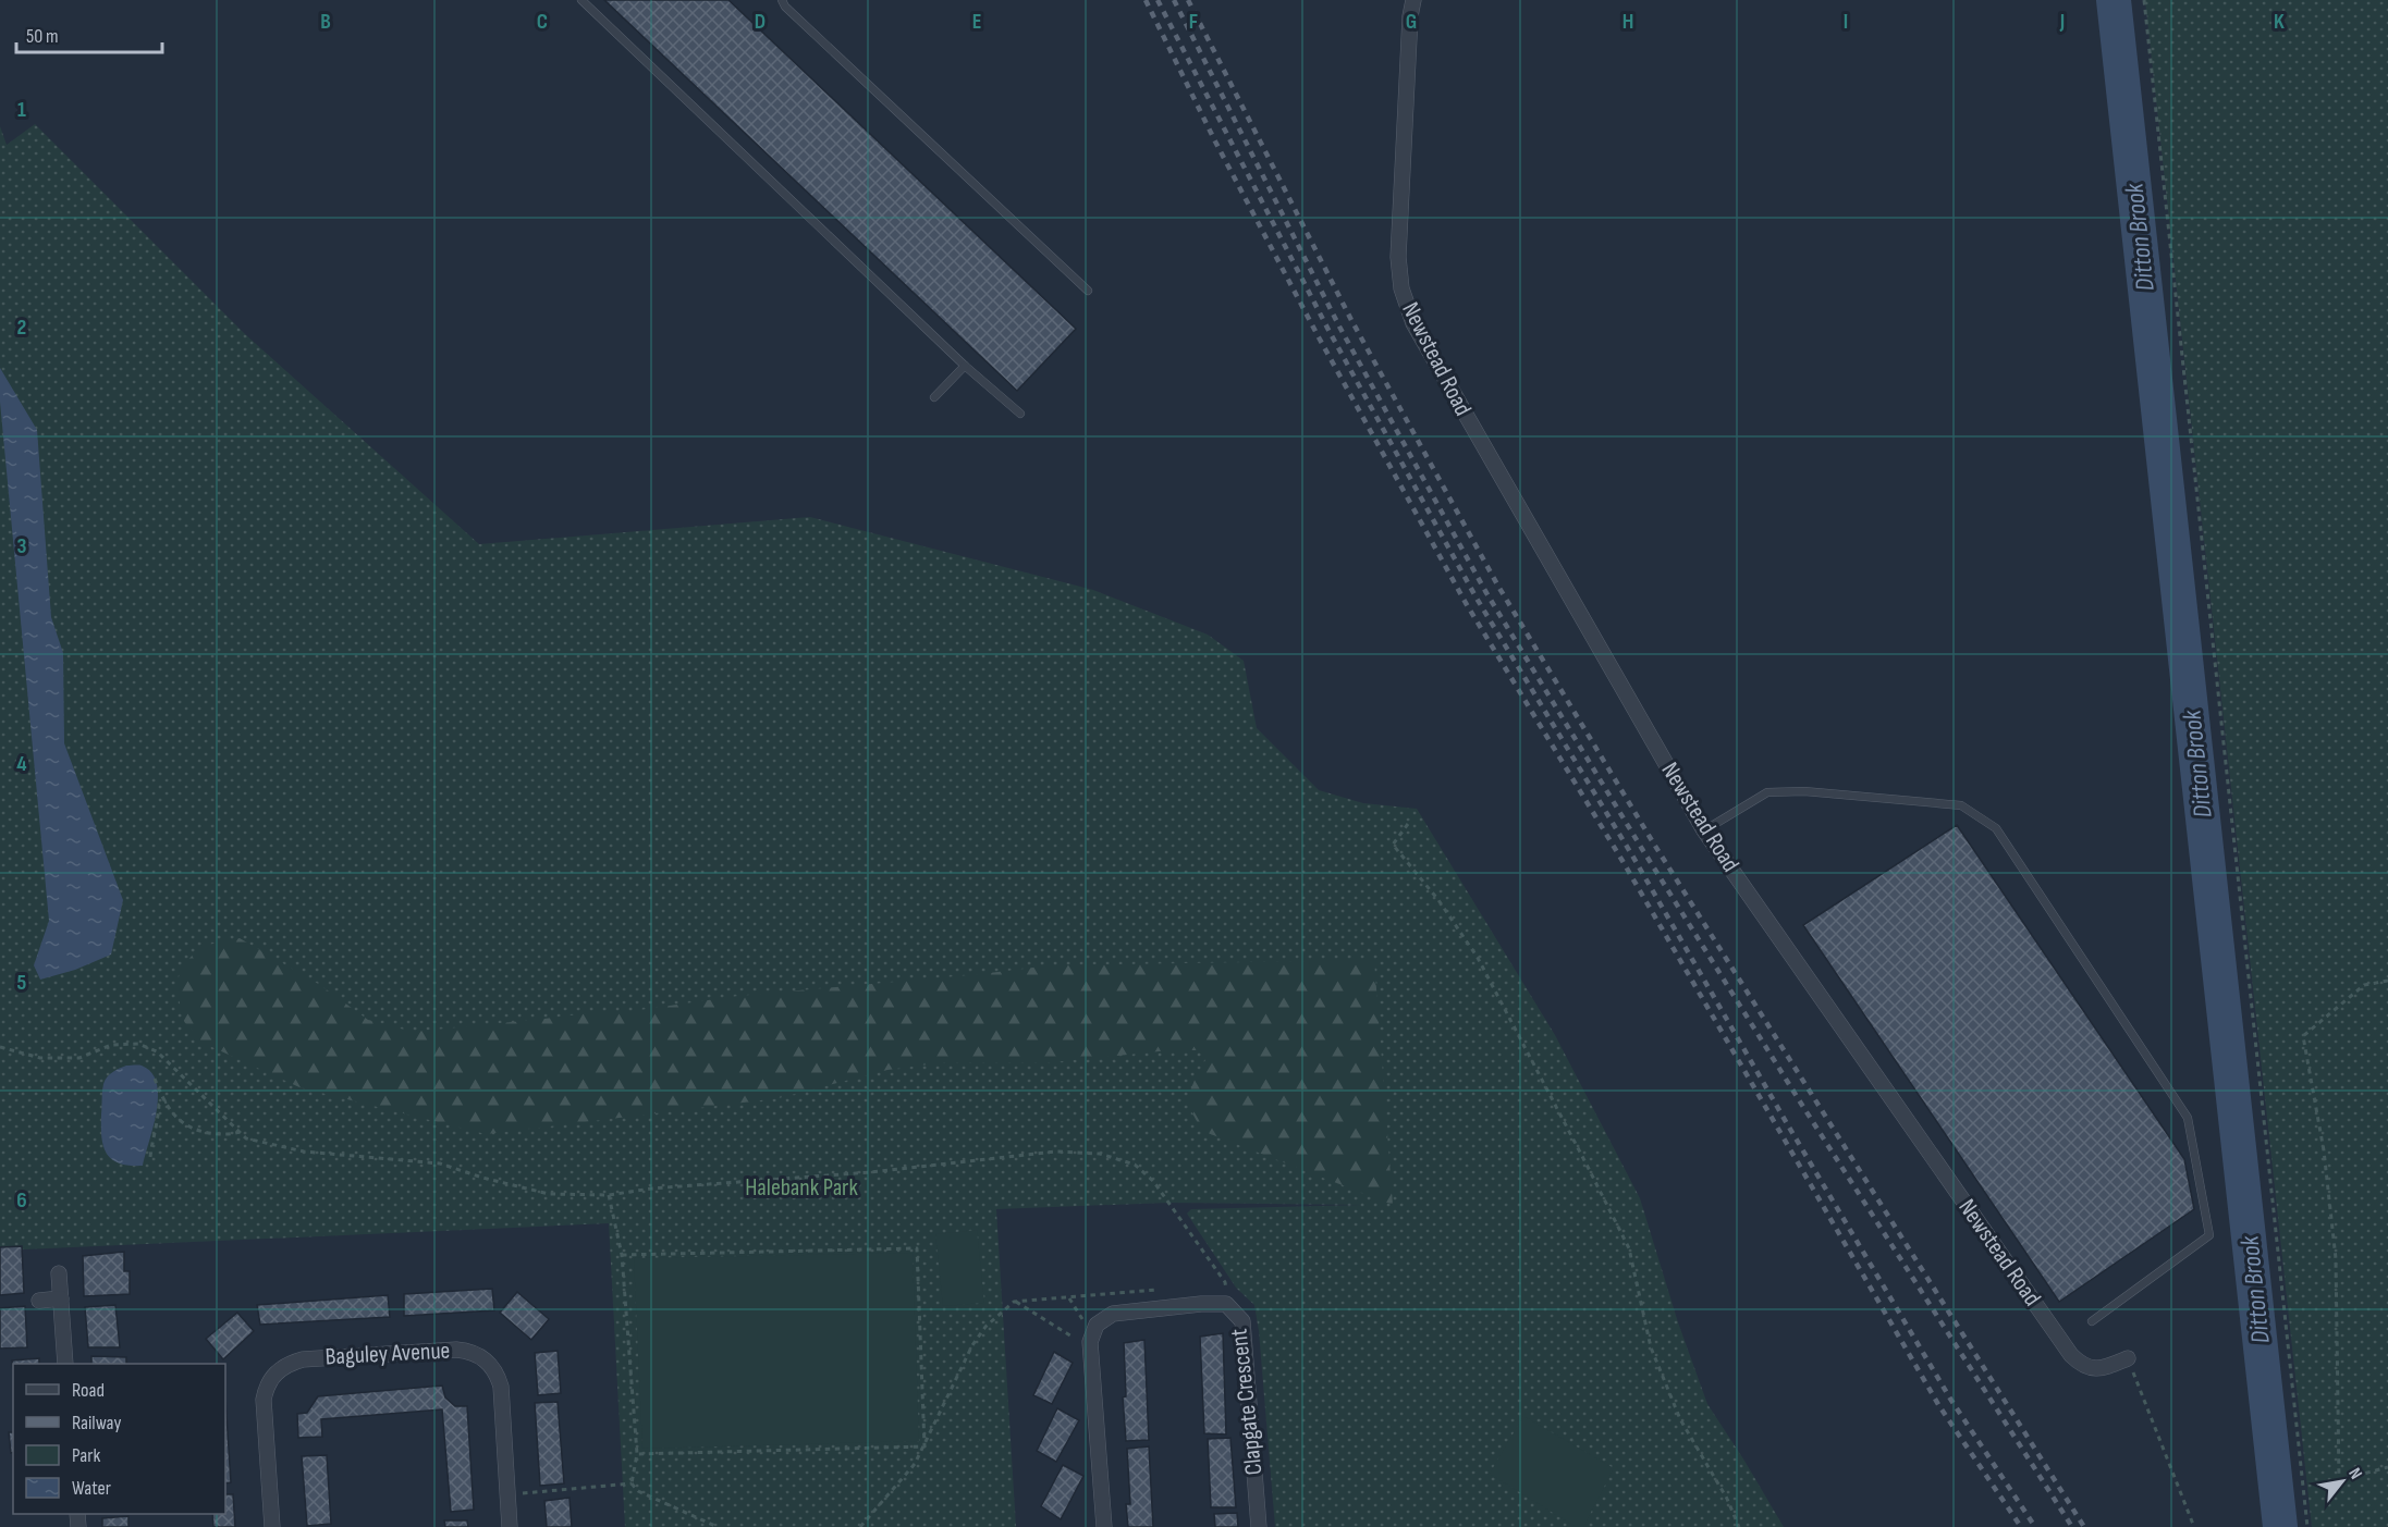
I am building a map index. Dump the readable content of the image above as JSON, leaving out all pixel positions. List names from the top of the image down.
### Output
{
  "streets": {
    "street": ["Newstead Road", "Baguley Avenue", "Clapgate Crescent"]
  },
  "water": ["Ditton Brook"],
  "parks": ["Halebank Park"],
  "legend": [
    "Road",
    "Railway",
    "Park",
    "Water"
  ],
  "scale_bar": "50 m",
  "north": "top right",
  "grid": {
    "columns": [
      "B",
      "C",
      "D",
      "E",
      "F",
      "G",
      "H",
      "I",
      "J",
      "K"
    ],
    "rows": [
      "1",
      "2",
      "3",
      "4",
      "5",
      "6"
    ]
  }
}
